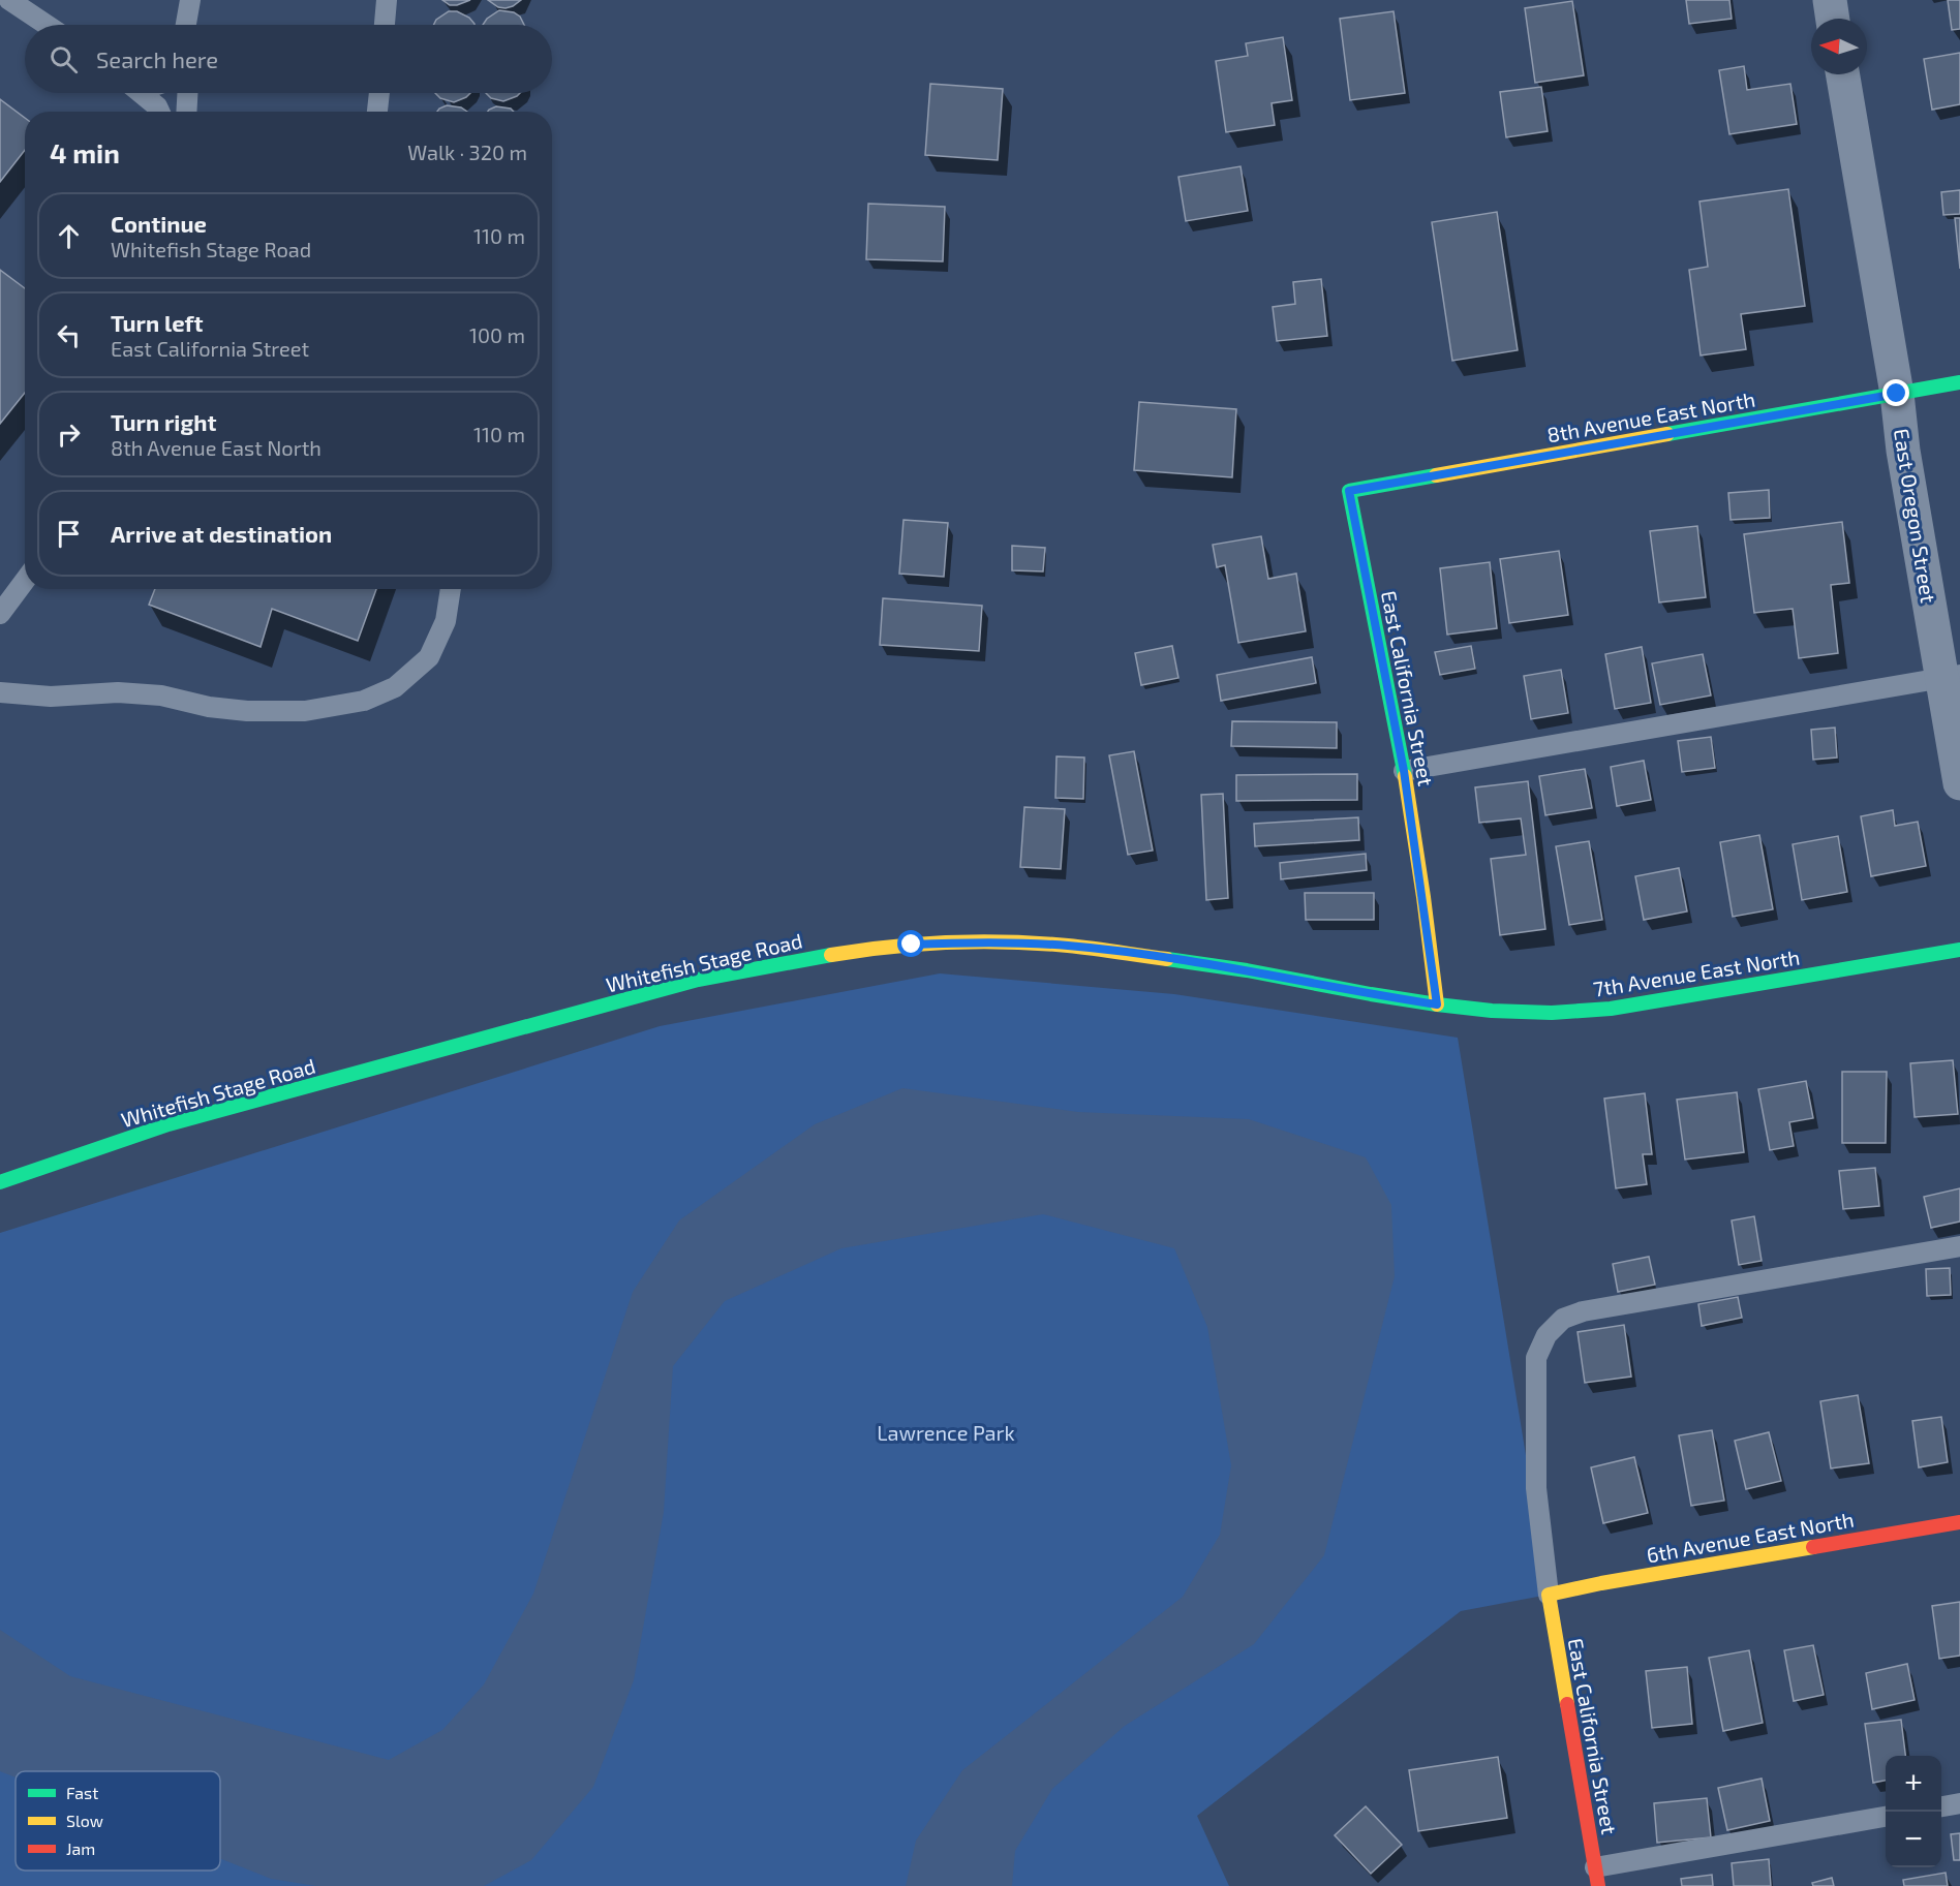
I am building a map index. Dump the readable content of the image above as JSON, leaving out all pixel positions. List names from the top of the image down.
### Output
{
  "streets": {
    "main road": [
      "8th Avenue East North",
      "East California Street",
      "Whitefish Stage Road",
      "7th Avenue East North",
      "6th Avenue East North"
    ],
    "street": ["East Oregon Street"]
  },
  "crossings": [
    ["8th Avenue East North", "East Oregon Street"],
    ["8th Avenue East North", "East California Street"],
    ["East California Street", "Whitefish Stage Road"],
    ["East California Street", "7th Avenue East North"],
    ["East California Street", "6th Avenue East North"],
    ["Whitefish Stage Road", "7th Avenue East North"]
  ],
  "parks": ["Lawrence Park"],
  "legend": ["Fast", "Slow", "Jam"],
  "north": "left",
  "page": {
    "search": "Search here",
    "heading": ["4 min", "Walk · 320 m"],
    "list": [
      ["Continue", "Whitefish Stage Road", "110 m"],
      ["Turn left", "East California Street", "100 m"],
      ["Turn right", "8th Avenue East North", "110 m"],
      "Arrive at destination"
    ],
    "map_buttons": ["+", "−"]
  }
}
